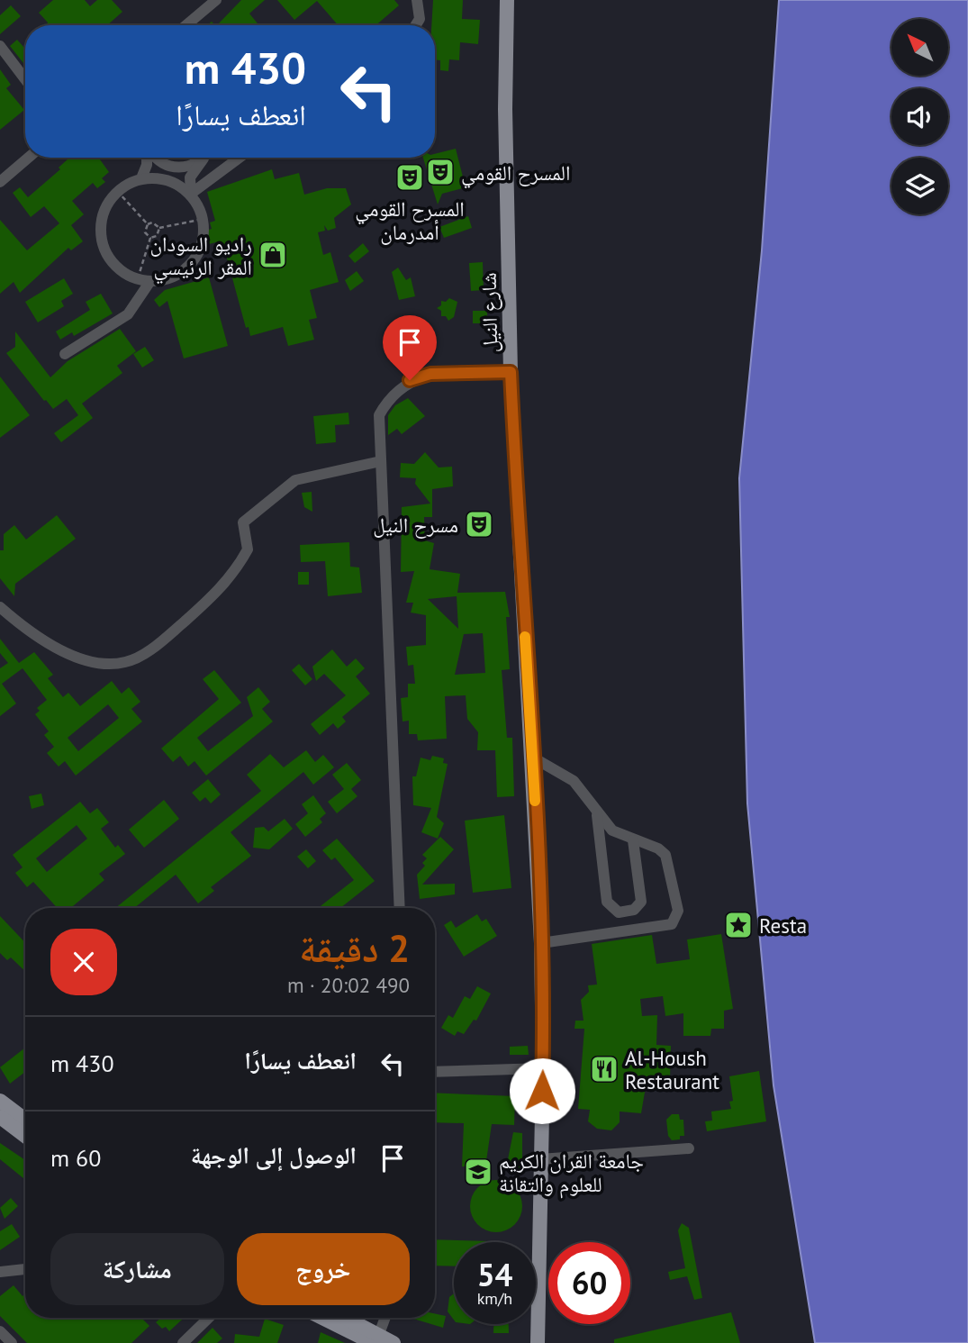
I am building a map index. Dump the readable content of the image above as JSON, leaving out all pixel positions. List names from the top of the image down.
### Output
{
  "streets": {
    "main road": ["شارع النيل"]
  },
  "places": {
    "theatre": ["المسرح القومي", "المسرح القومي أمدرمان", "مسرح النيل"],
    "shop": ["راديو السودان المقر الرئيسي"],
    "place": ["Resta"],
    "restaurant": ["Al-Housh Restaurant"],
    "school or university": ["جامعة القران الكريم للعلوم والتقانة"]
  },
  "north": "top left",
  "page": {
    "turn": ["430 m", "انعطف يسارًا"],
    "heading": ["2 دقيقة", "490 m · 20:02"],
    "list": [
      {
        "name": "انعطف يسارًا",
        "value": "430 m"
      },
      {
        "name": "الوصول إلى الوجهة",
        "value": "60 m"
      }
    ],
    "buttons": ["خروج", "مشاركة"],
    "speed": "54 km/h",
    "limit": "60"
  }
}
